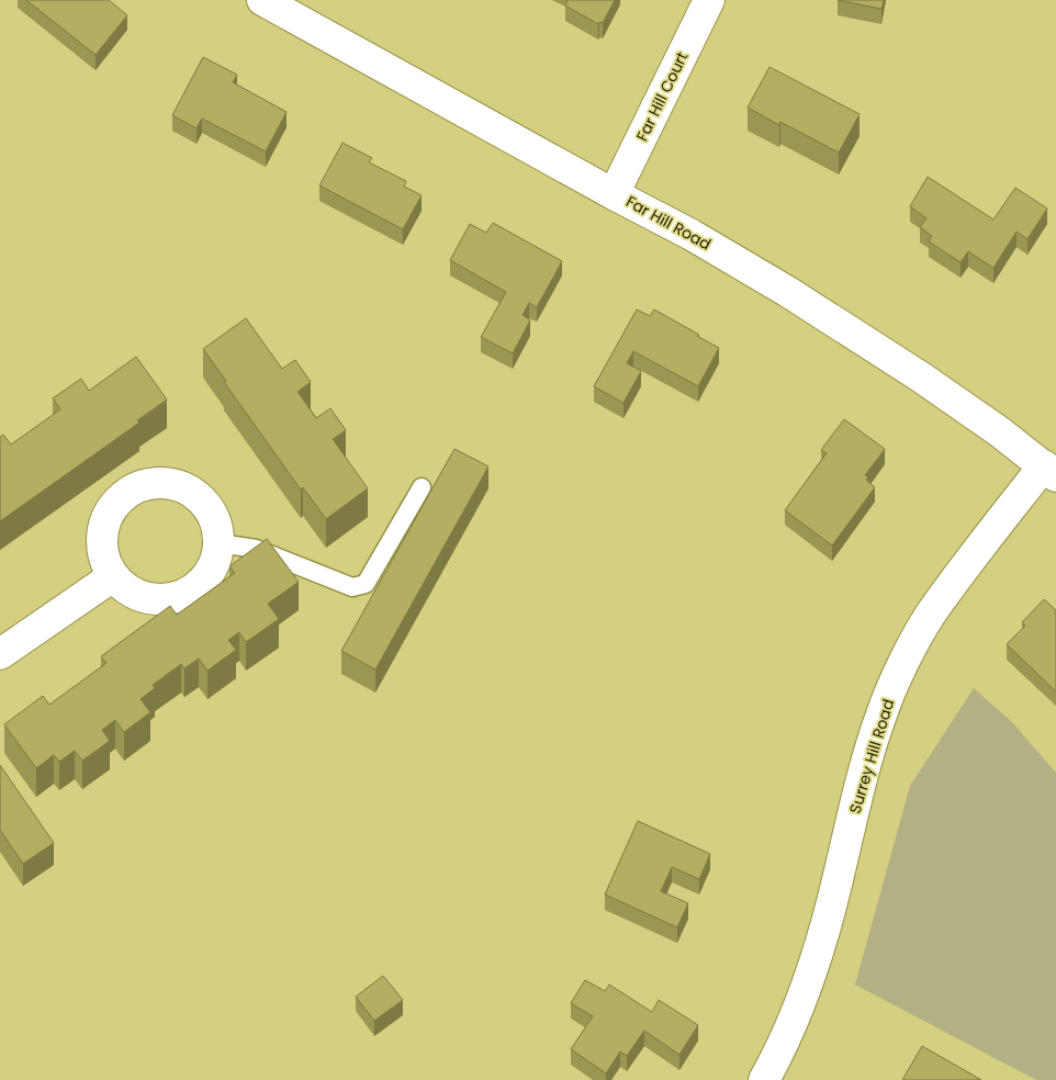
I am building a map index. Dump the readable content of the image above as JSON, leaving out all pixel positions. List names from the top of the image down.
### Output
{
  "streets": {
    "street": ["Far Hill Court", "Far Hill Road", "Surrey Hill Road"]
  },
  "crossings": [
    ["Far Hill Court", "Far Hill Road"],
    ["Far Hill Road", "Surrey Hill Road"]
  ]
}
